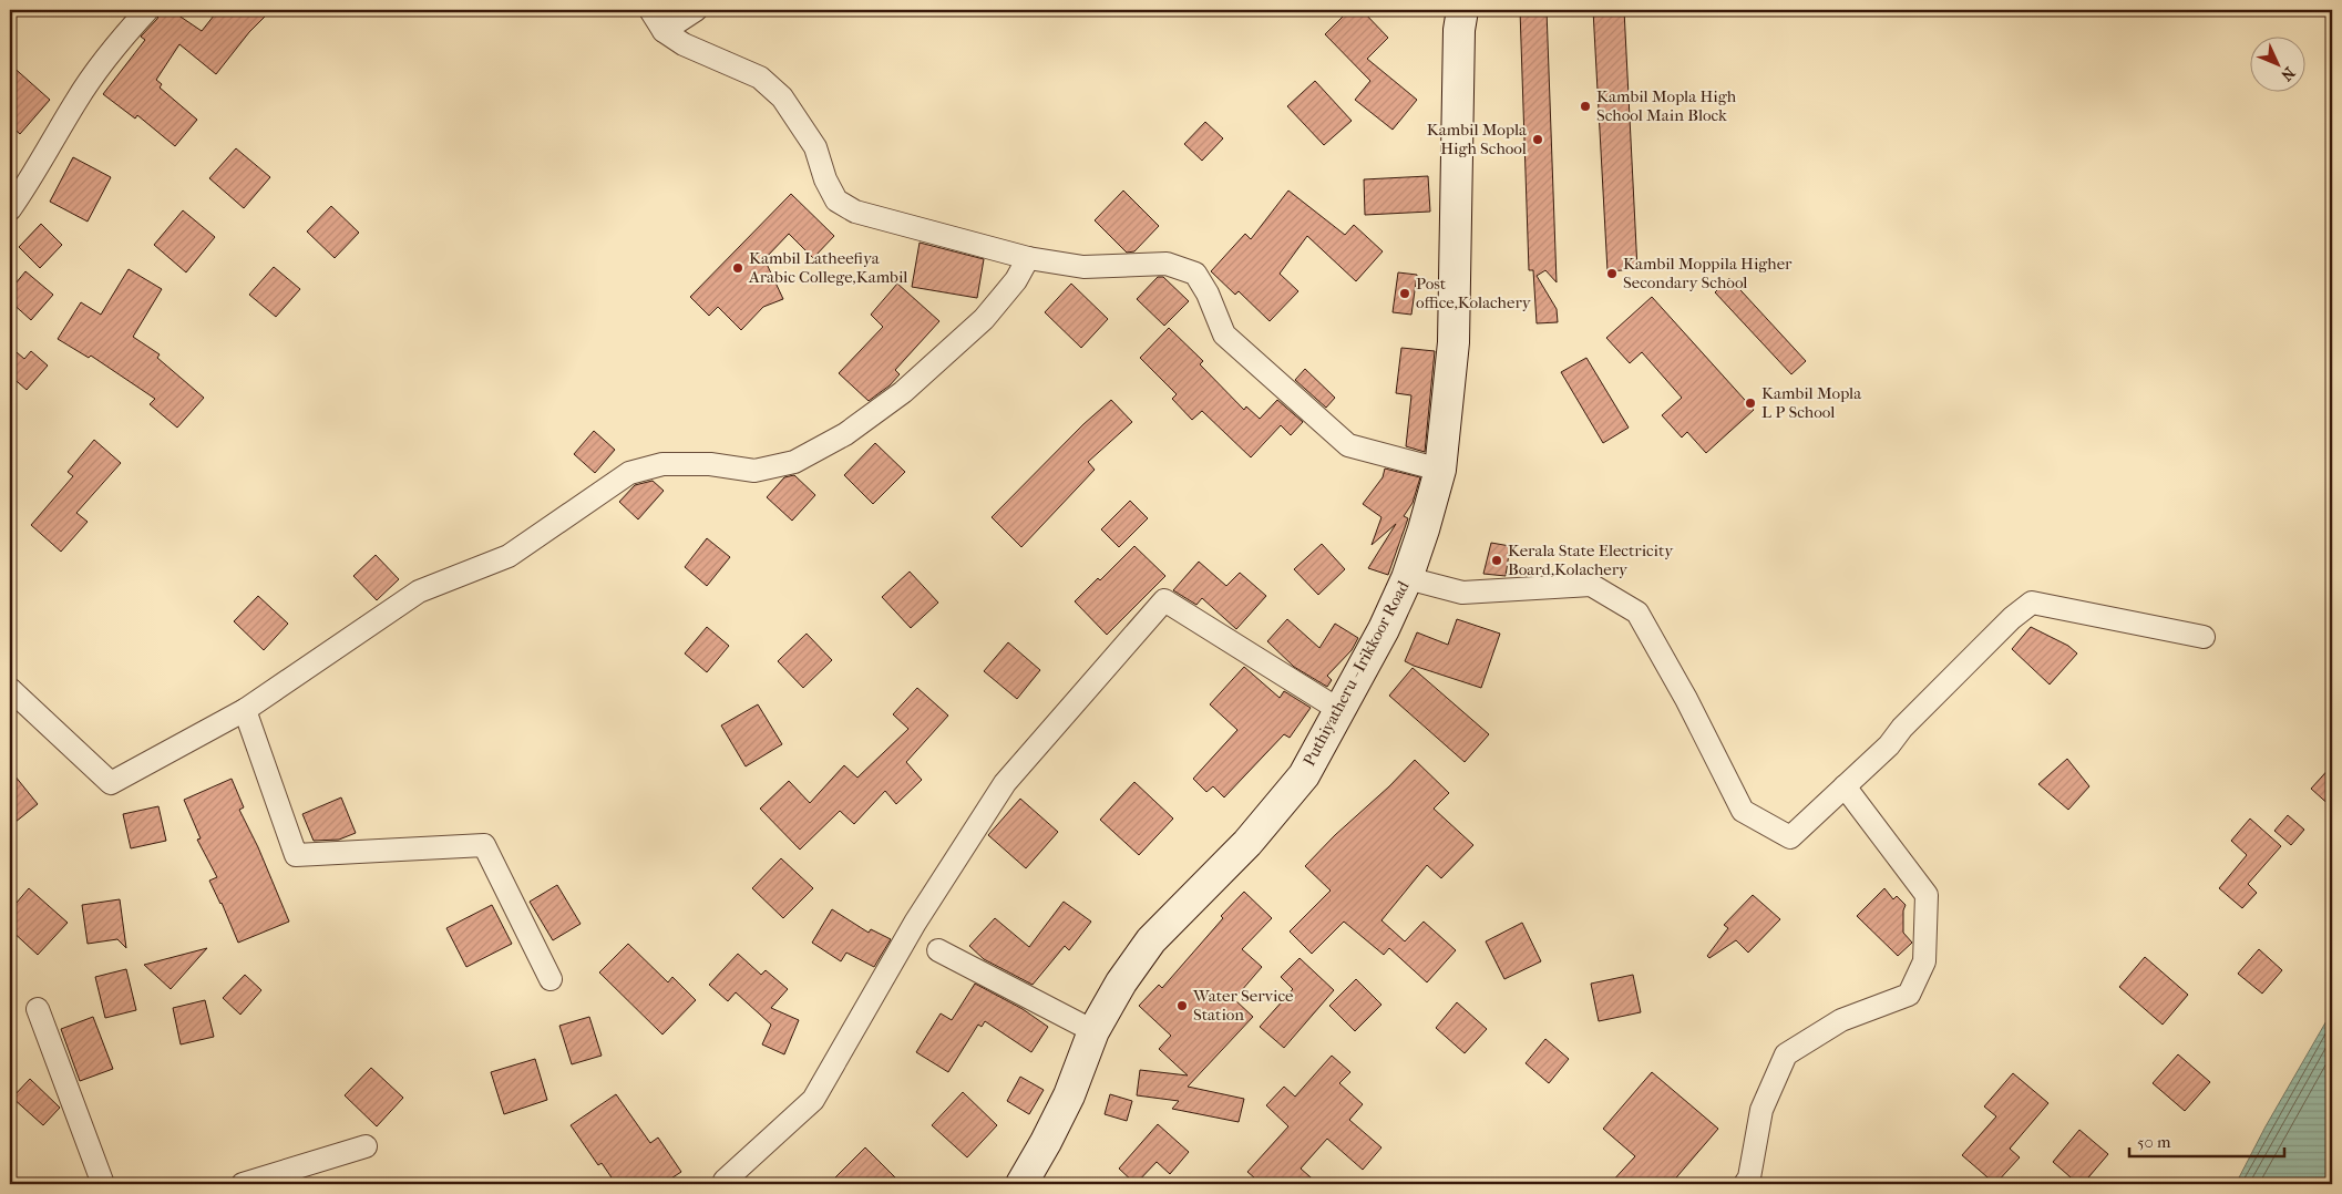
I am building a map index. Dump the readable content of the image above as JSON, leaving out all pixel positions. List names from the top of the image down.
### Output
{
  "streets": {
    "main road": ["Puthiyatheru - Irikkoor Road"]
  },
  "places": [
    "Kambil Mopla High School Main Block",
    "Kambil Mopla High School",
    "Kambil Latheefiya Arabic College,Kambil",
    "Kambil Moppila Higher Secondary School",
    "Post office,Kolachery",
    "Kambil Mopla L P School",
    "Kerala State Electricity Board,Kolachery",
    "Water Service Station"
  ],
  "scale_bar": "50 m",
  "north": "bottom right"
}
